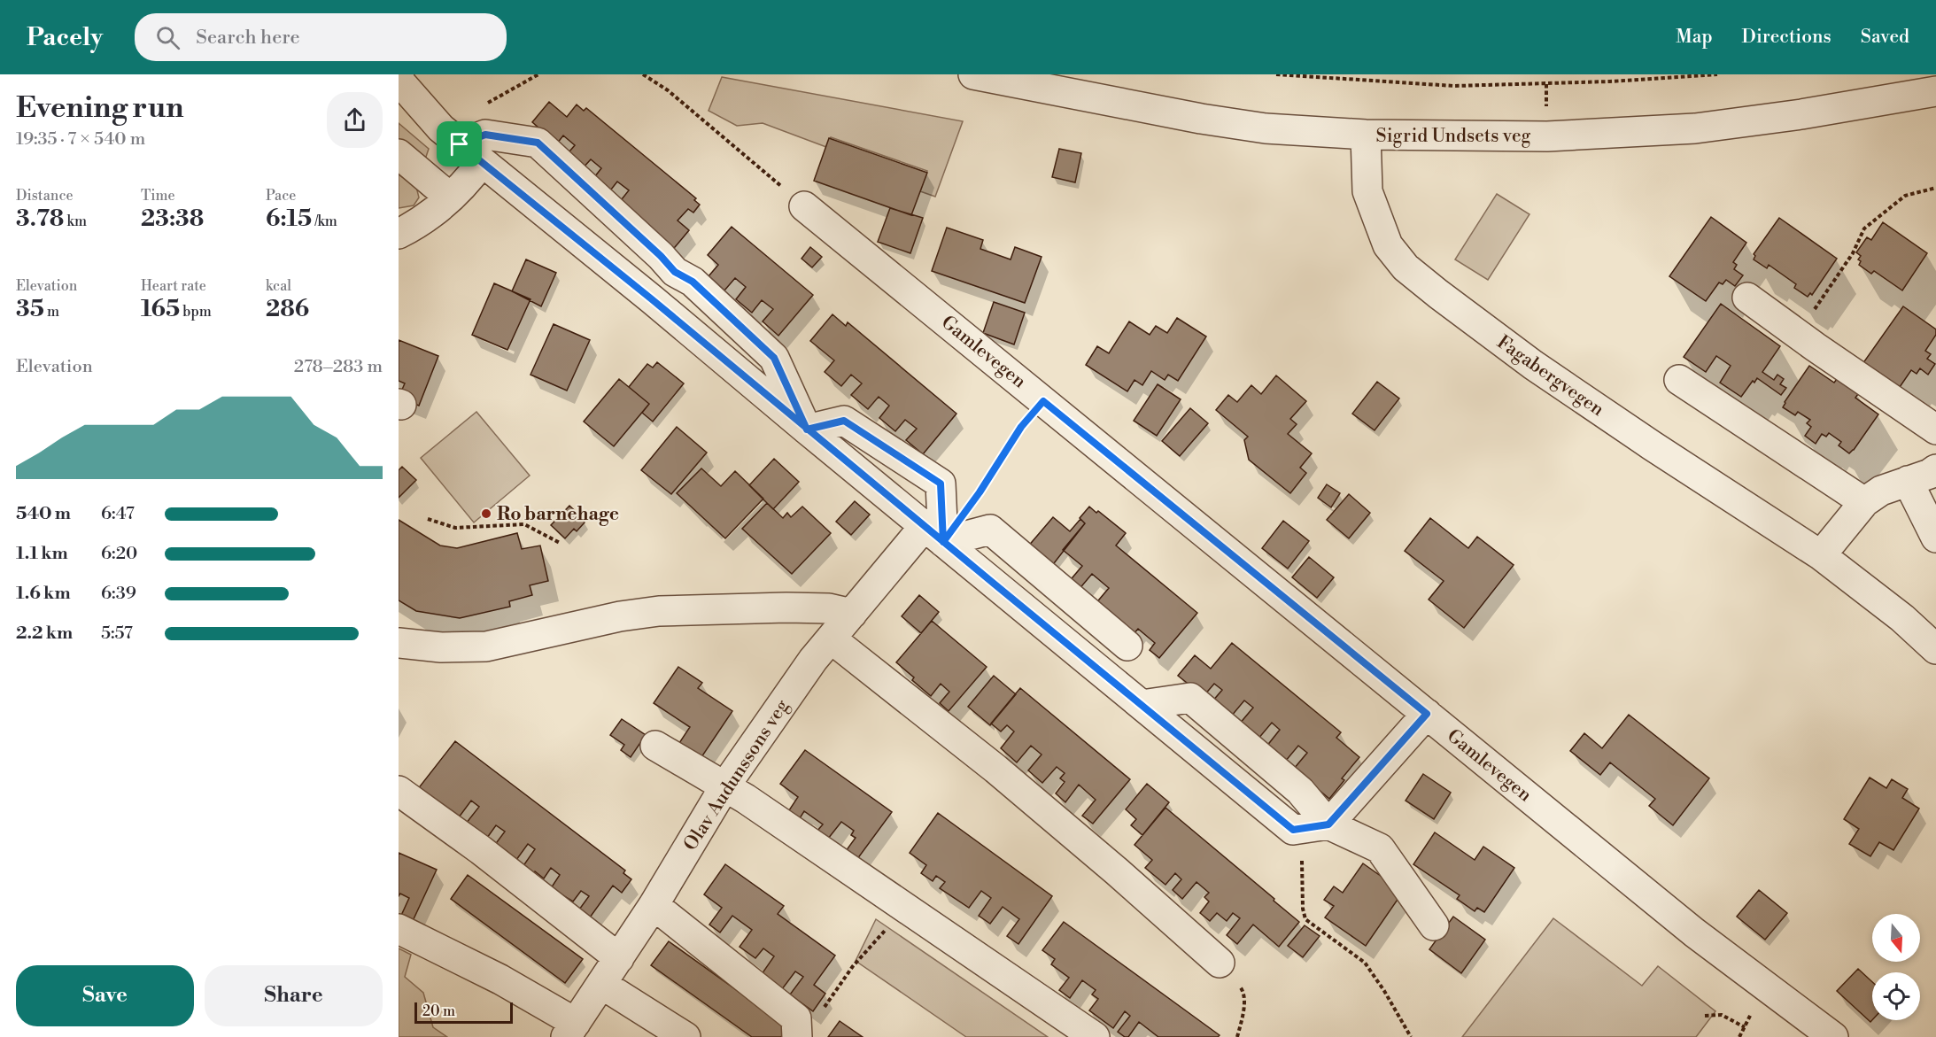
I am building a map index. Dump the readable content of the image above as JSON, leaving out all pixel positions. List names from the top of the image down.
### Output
{
  "streets": {
    "street": [
      "Sigrid Undsets veg",
      "Gamlevegen",
      "Fagabergvegen",
      "Olav Audunssons veg"
    ]
  },
  "crossings": [
    ["Sigrid Undsets veg", "Fagabergvegen"]
  ],
  "places": ["Ro barnehage"],
  "scale_bar": "20 m",
  "north": "bottom",
  "page": {
    "header": "Pacely",
    "search": "Search here",
    "nav": ["Map", "Directions", "Saved"],
    "heading": ["Evening run", "19:35 · 7 × 540 m"],
    "stats": [
      ["Distance", "3.78 km"],
      ["Time", "23:38"],
      ["Pace", "6:15 /km"],
      ["Elevation", "35 m"],
      ["Heart rate", "165 bpm"],
      ["kcal", "286"]
    ],
    "chart": ["Elevation", "278–283 m"],
    "list": [
      {
        "name": "540 m",
        "note": "6:47"
      },
      {
        "name": "1.1 km",
        "note": "6:20"
      },
      {
        "name": "1.6 km",
        "note": "6:39"
      },
      {
        "name": "2.2 km",
        "note": "5:57"
      }
    ],
    "buttons": ["Save", "Share"],
    "scale": "20 m"
  }
}
